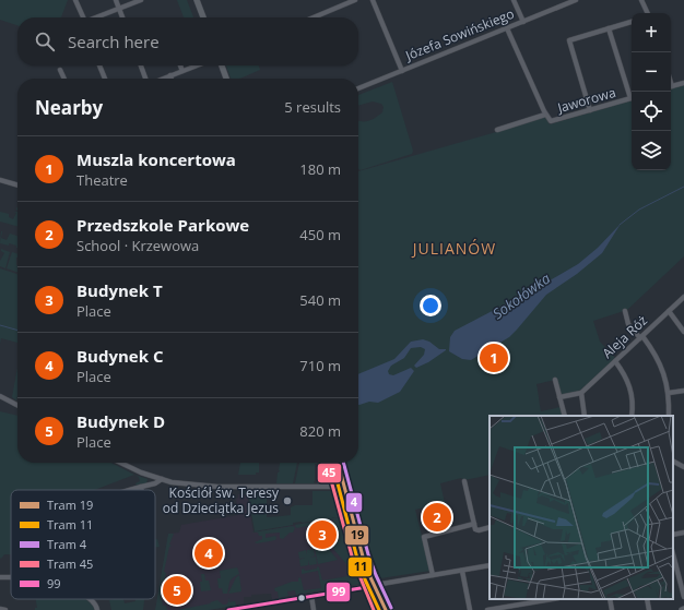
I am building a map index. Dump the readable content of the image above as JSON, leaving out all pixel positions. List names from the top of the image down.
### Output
{
  "streets": {
    "street": ["Józefa Sowińskiego", "Jaworowa", "Aleja Róż"]
  },
  "districts": ["JULIANÓW"],
  "water": ["Sokołówka"],
  "places": ["Kościół św. Teresy od Dzieciątka Jezus"],
  "lines": [
    "tram line 19",
    "tram line 11",
    "tram line 4",
    "tram line 45",
    "transit line 99"
  ],
  "legend": [
    "Tram 19",
    "Tram 11",
    "Tram 4",
    "Tram 45",
    "99"
  ],
  "page": {
    "map_buttons": ["+", "−"],
    "search": "Search here",
    "heading": ["Nearby", "5 results"],
    "list": [
      {
        "mark": "1",
        "name": "Muszla koncertowa",
        "note": "Theatre",
        "value": "180 m"
      },
      {
        "mark": "2",
        "name": "Przedszkole Parkowe",
        "note": "School · Krzewowa",
        "value": "450 m"
      },
      {
        "mark": "3",
        "name": "Budynek T",
        "note": "Place",
        "value": "540 m"
      },
      {
        "mark": "4",
        "name": "Budynek C",
        "note": "Place",
        "value": "710 m"
      },
      {
        "mark": "5",
        "name": "Budynek D",
        "note": "Place",
        "value": "820 m"
      }
    ],
    "pins": [
      "1",
      "2",
      "3",
      "4",
      "5"
    ]
  }
}
